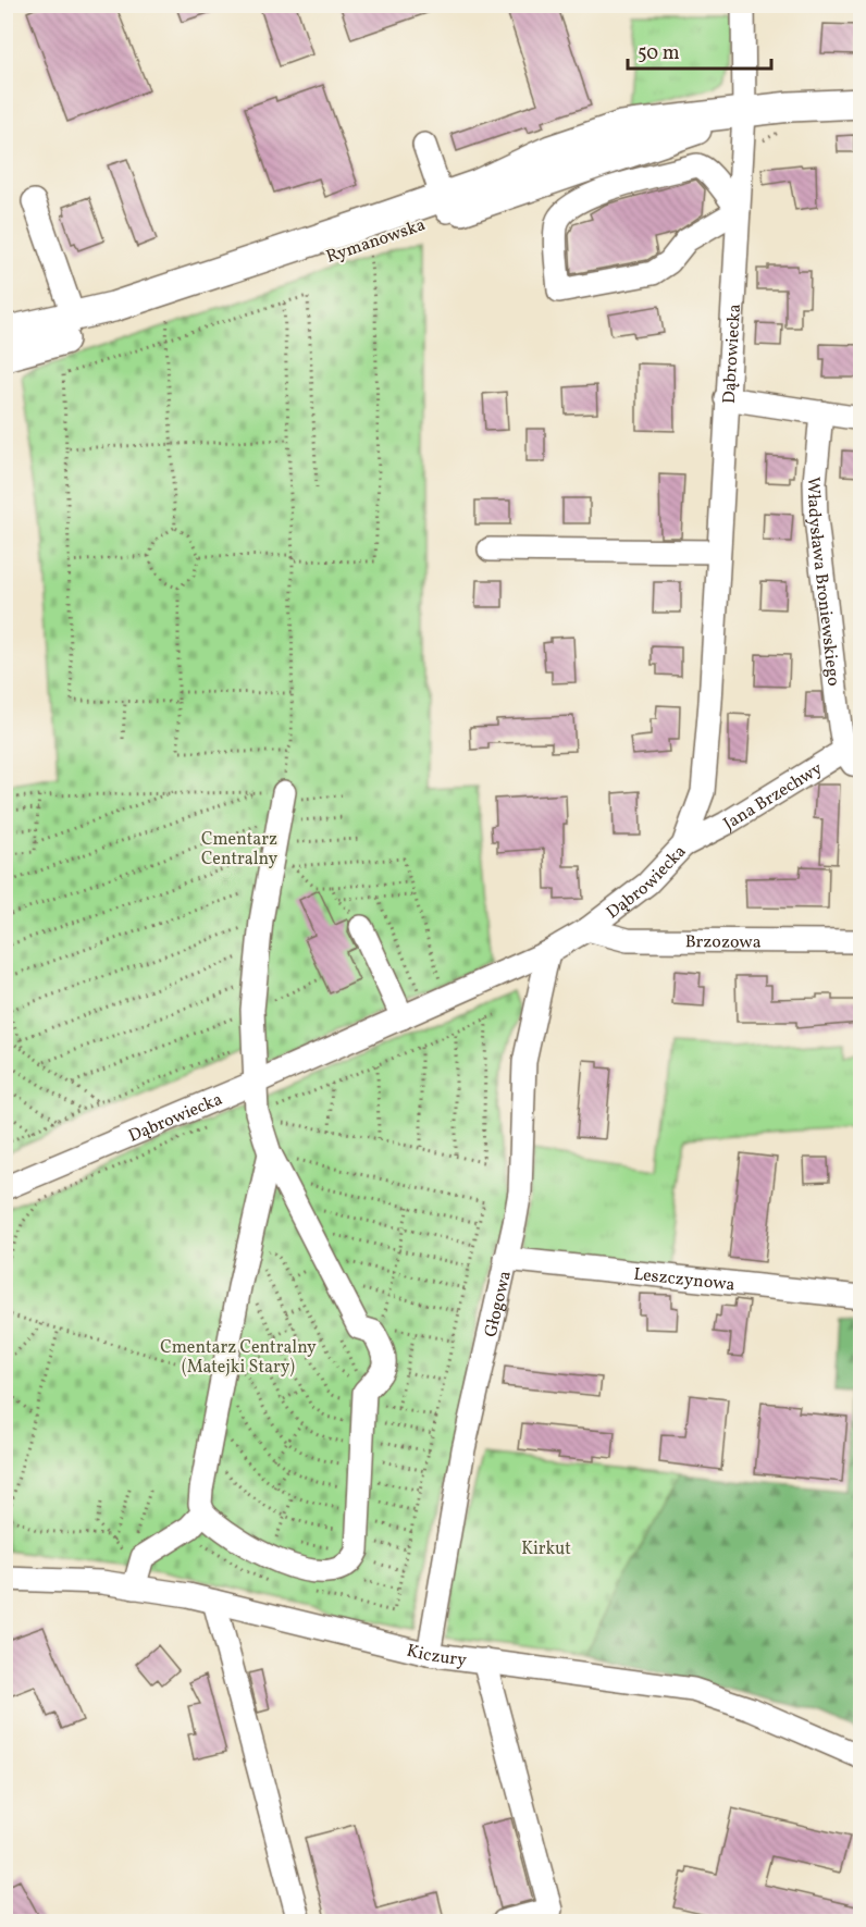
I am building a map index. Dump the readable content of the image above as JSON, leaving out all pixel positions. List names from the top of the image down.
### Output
{
  "streets": {
    "main road": ["Rymanowska"],
    "street": [
      "Dąbrowiecka",
      "Władysława Broniewskiego",
      "Jana Brzechwy",
      "Brzozowa",
      "Leszczynowa",
      "Głogowa",
      "Kiczury"
    ]
  },
  "crossings": [
    ["Rymanowska", "Dąbrowiecka"],
    ["Dąbrowiecka", "Jana Brzechwy"],
    ["Dąbrowiecka", "Brzozowa"],
    ["Dąbrowiecka", "Głogowa"],
    ["Władysława Broniewskiego", "Jana Brzechwy"],
    ["Leszczynowa", "Głogowa"],
    ["Głogowa", "Kiczury"]
  ],
  "parks": ["Cmentarz Centralny", "Cmentarz Centralny (Matejki Stary)", "Kirkut"],
  "scale_bar": "50 m"
}
